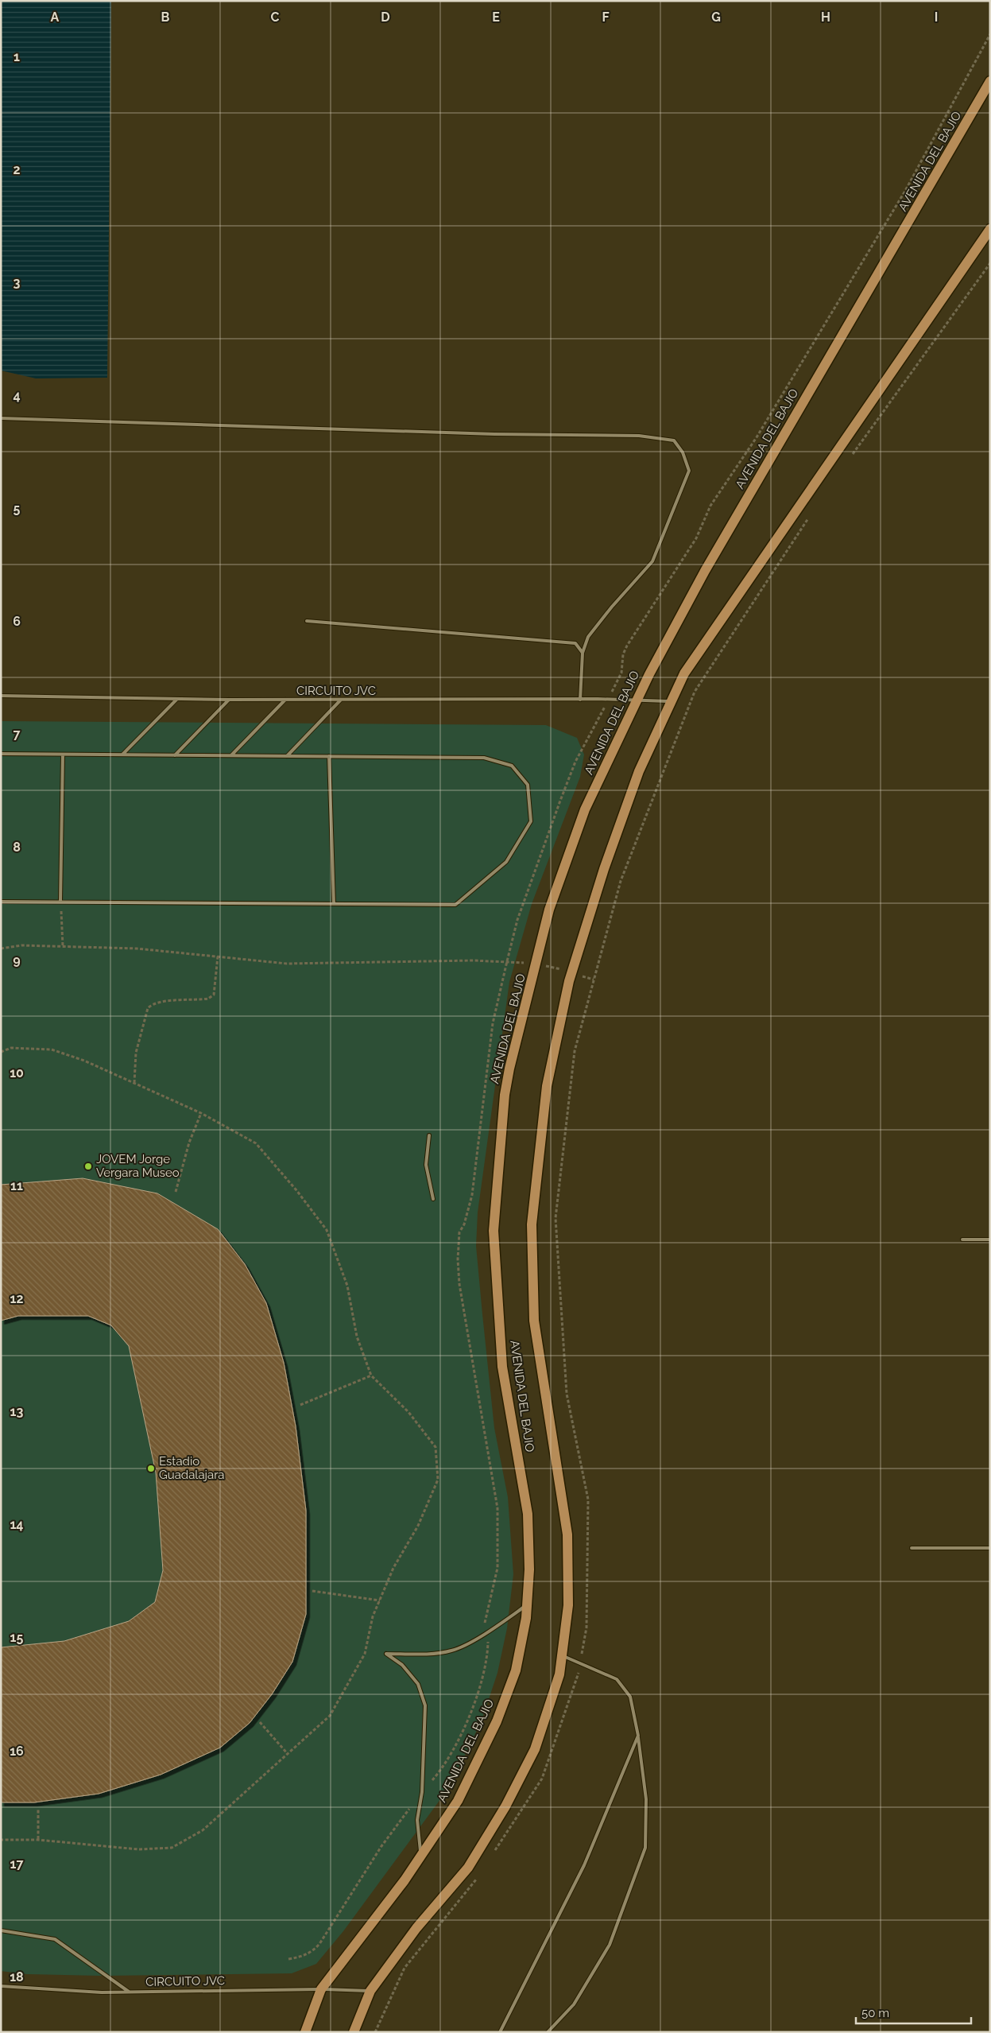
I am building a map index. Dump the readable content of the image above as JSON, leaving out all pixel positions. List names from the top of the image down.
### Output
{
  "streets": {
    "main road": ["AVENIDA DEL BAJIO"],
    "lane": ["CIRCUITO JVC"]
  },
  "crossings": [
    ["AVENIDA DEL BAJIO", "CIRCUITO JVC"]
  ],
  "places": ["JOVEM Jorge Vergara Museo", "Estadio Guadalajara"],
  "scale_bar": "50 m",
  "grid": {
    "columns": [
      "A",
      "B",
      "C",
      "D",
      "E",
      "F",
      "G",
      "H",
      "I"
    ],
    "rows": [
      "1",
      "2",
      "3",
      "4",
      "5",
      "6",
      "7",
      "8",
      "9",
      "10",
      "11",
      "12",
      "13",
      "14",
      "15",
      "16",
      "17",
      "18"
    ]
  }
}
